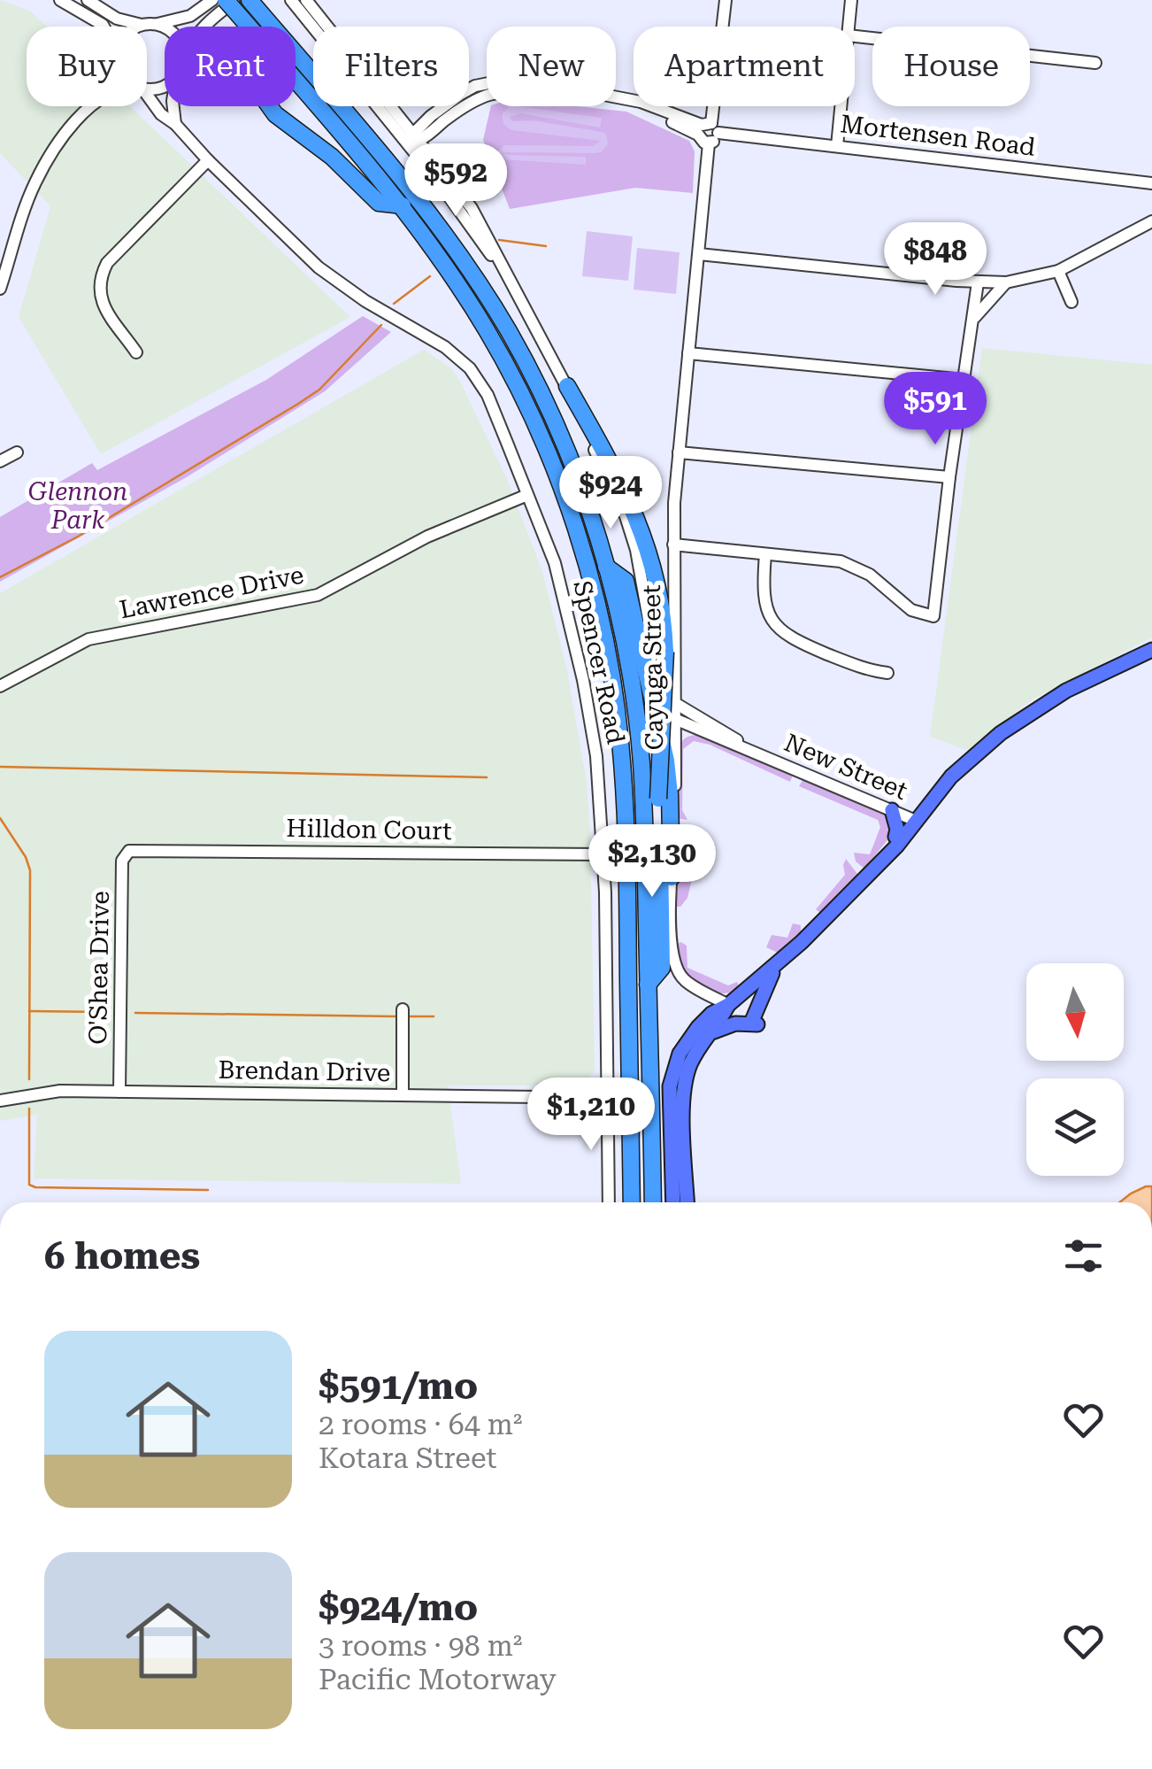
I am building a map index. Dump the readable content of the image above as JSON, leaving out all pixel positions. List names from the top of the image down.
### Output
{
  "streets": {
    "street": [
      "Mortensen Road",
      "Lawrence Drive",
      "Spencer Road",
      "Cayuga Street",
      "New Street",
      "Hilldon Court",
      "O'Shea Drive",
      "Brendan Drive"
    ]
  },
  "crossings": [
    ["Mortensen Road", "Cayuga Street"],
    ["Lawrence Drive", "Spencer Road"],
    ["Spencer Road", "Hilldon Court"],
    ["Spencer Road", "Brendan Drive"],
    ["Cayuga Street", "New Street"],
    ["Hilldon Court", "O'Shea Drive"],
    ["O'Shea Drive", "Brendan Drive"]
  ],
  "parks": ["Glennon Park"],
  "north": "bottom",
  "page": {
    "chip": [
      "Buy",
      "Rent",
      "Filters",
      "New",
      "Apartment",
      "House"
    ],
    "price": [
      "$592",
      "$848",
      "$591",
      "$924",
      "$2,130",
      "$1,210"
    ],
    "heading": "6 homes",
    "list": [
      {
        "name": "$591/mo",
        "note": "2 rooms · 64 m² · Kotara Street"
      },
      {
        "name": "$924/mo",
        "note": "3 rooms · 98 m² · Pacific Motorway"
      }
    ]
  }
}
